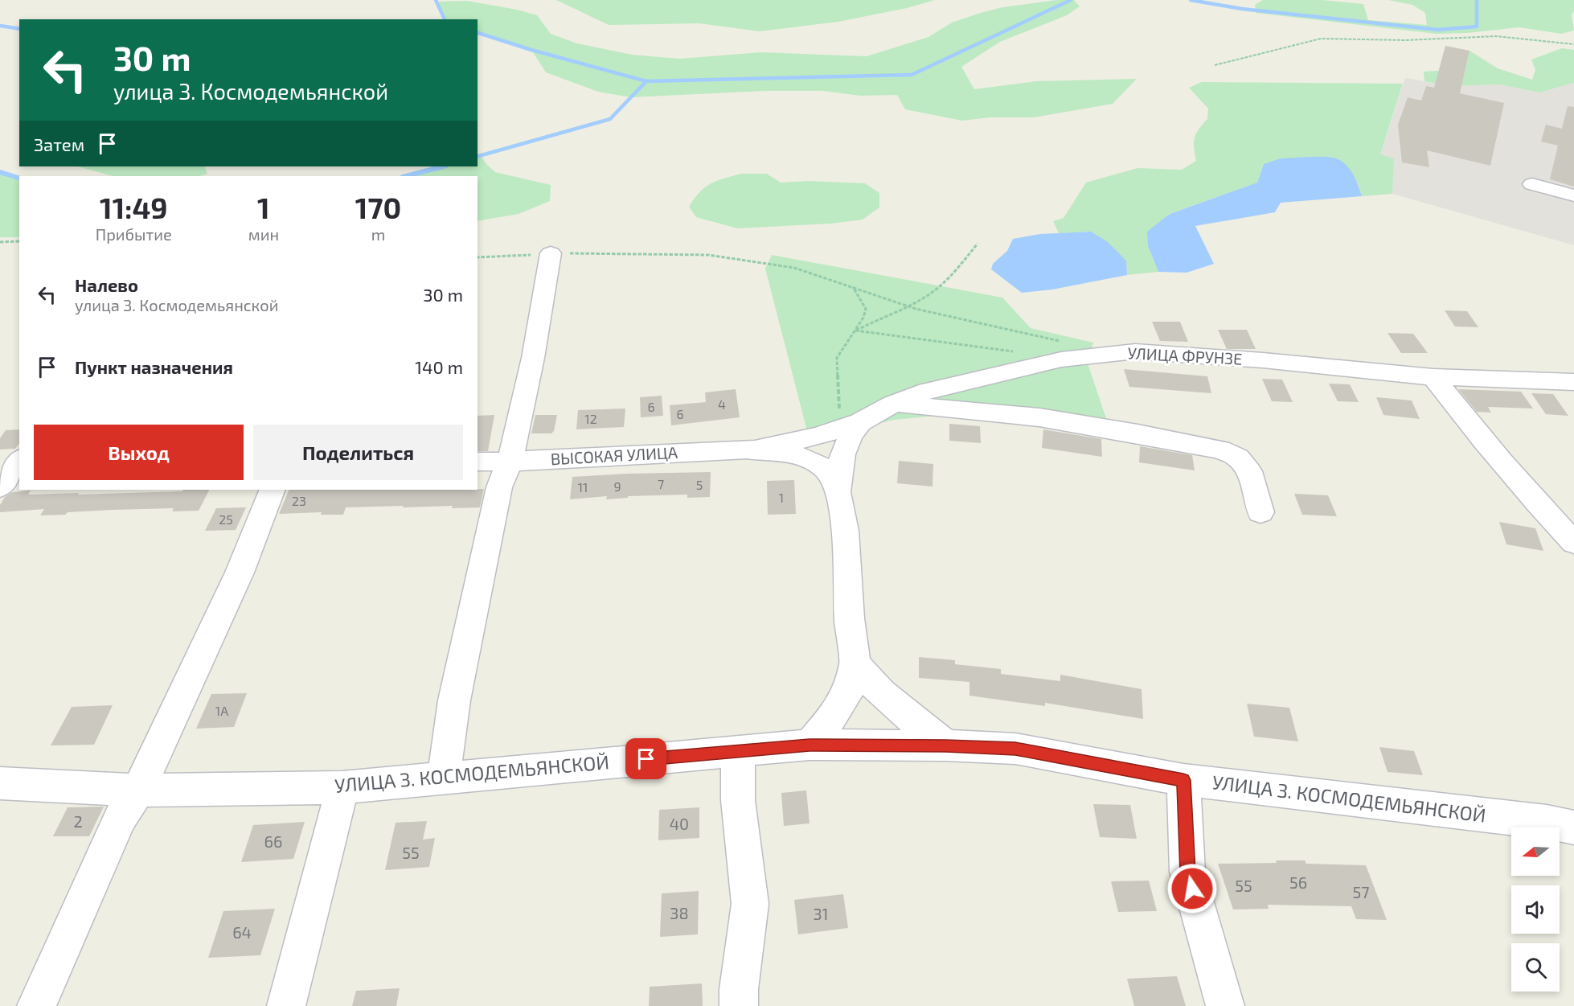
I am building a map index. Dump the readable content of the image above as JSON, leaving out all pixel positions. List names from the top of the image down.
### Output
{
  "streets": {
    "street": ["УЛИЦА ФРУНЗЕ", "ВЫСОКАЯ УЛИЦА", "УЛИЦА З. КОСМОДЕМЬЯНСКОЙ"]
  },
  "crossings": [
    ["УЛИЦА ФРУНЗЕ", "ВЫСОКАЯ УЛИЦА"]
  ],
  "house_numbers": [
    "4",
    "6",
    "6",
    "12",
    "7",
    "5",
    "9",
    "11",
    "1",
    "23",
    "25",
    "1А",
    "2",
    "40",
    "66",
    "55",
    "56",
    "55",
    "57",
    "38",
    "31",
    "64"
  ],
  "north": "left",
  "page": {
    "turn": ["30 m", "улица З. Космодемьянской"],
    "then": "Затем",
    "eta": [
      "11:49",
      "Прибытие",
      "1",
      "мин",
      "170",
      "m"
    ],
    "list": [
      {
        "name": "Налево",
        "note": "улица З. Космодемьянской",
        "value": "30 m"
      },
      {
        "name": "Пункт назначения",
        "value": "140 m"
      }
    ],
    "buttons": ["Выход", "Поделиться"]
  }
}
